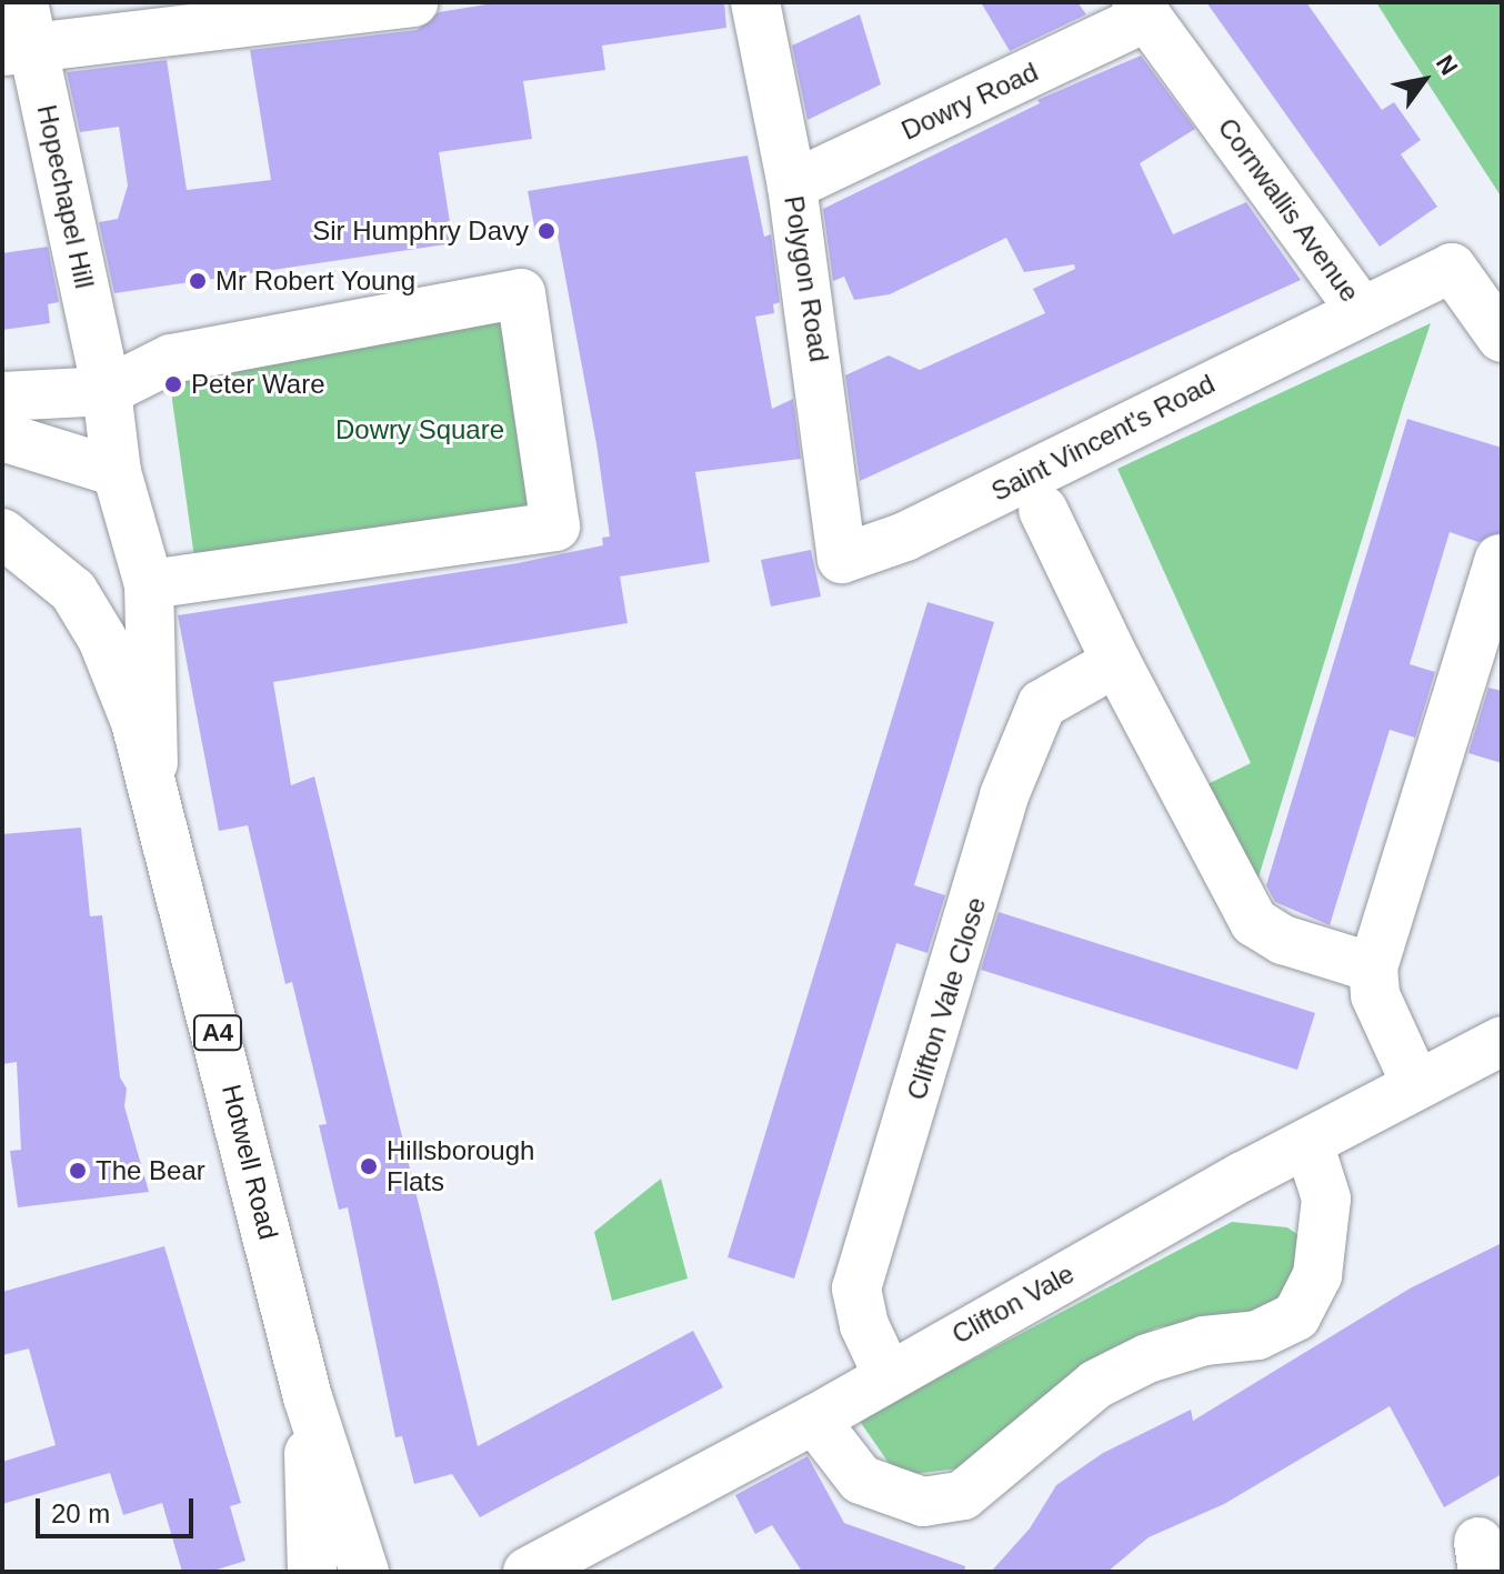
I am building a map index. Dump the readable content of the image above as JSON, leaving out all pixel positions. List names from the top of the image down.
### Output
{
  "streets": {
    "street": [
      "Dowry Road",
      "Hopechapel Hill",
      "Cornwallis Avenue",
      "Polygon Road",
      "Saint Vincent's Road",
      "Clifton Vale Close",
      "A4",
      "Hotwell Road",
      "Clifton Vale"
    ]
  },
  "crossings": [
    ["Dowry Road", "Cornwallis Avenue"],
    ["Dowry Road", "Polygon Road"],
    ["Hopechapel Hill", "Hotwell Road"],
    ["Cornwallis Avenue", "Saint Vincent's Road"],
    ["Polygon Road", "Saint Vincent's Road"],
    ["Clifton Vale Close", "Clifton Vale"]
  ],
  "parks": ["Dowry Square"],
  "places": [
    "Sir Humphry Davy",
    "Mr Robert Young",
    "Peter Ware",
    "Hillsborough Flats",
    "The Bear"
  ],
  "scale_bar": "20 m",
  "north": "top right"
}
